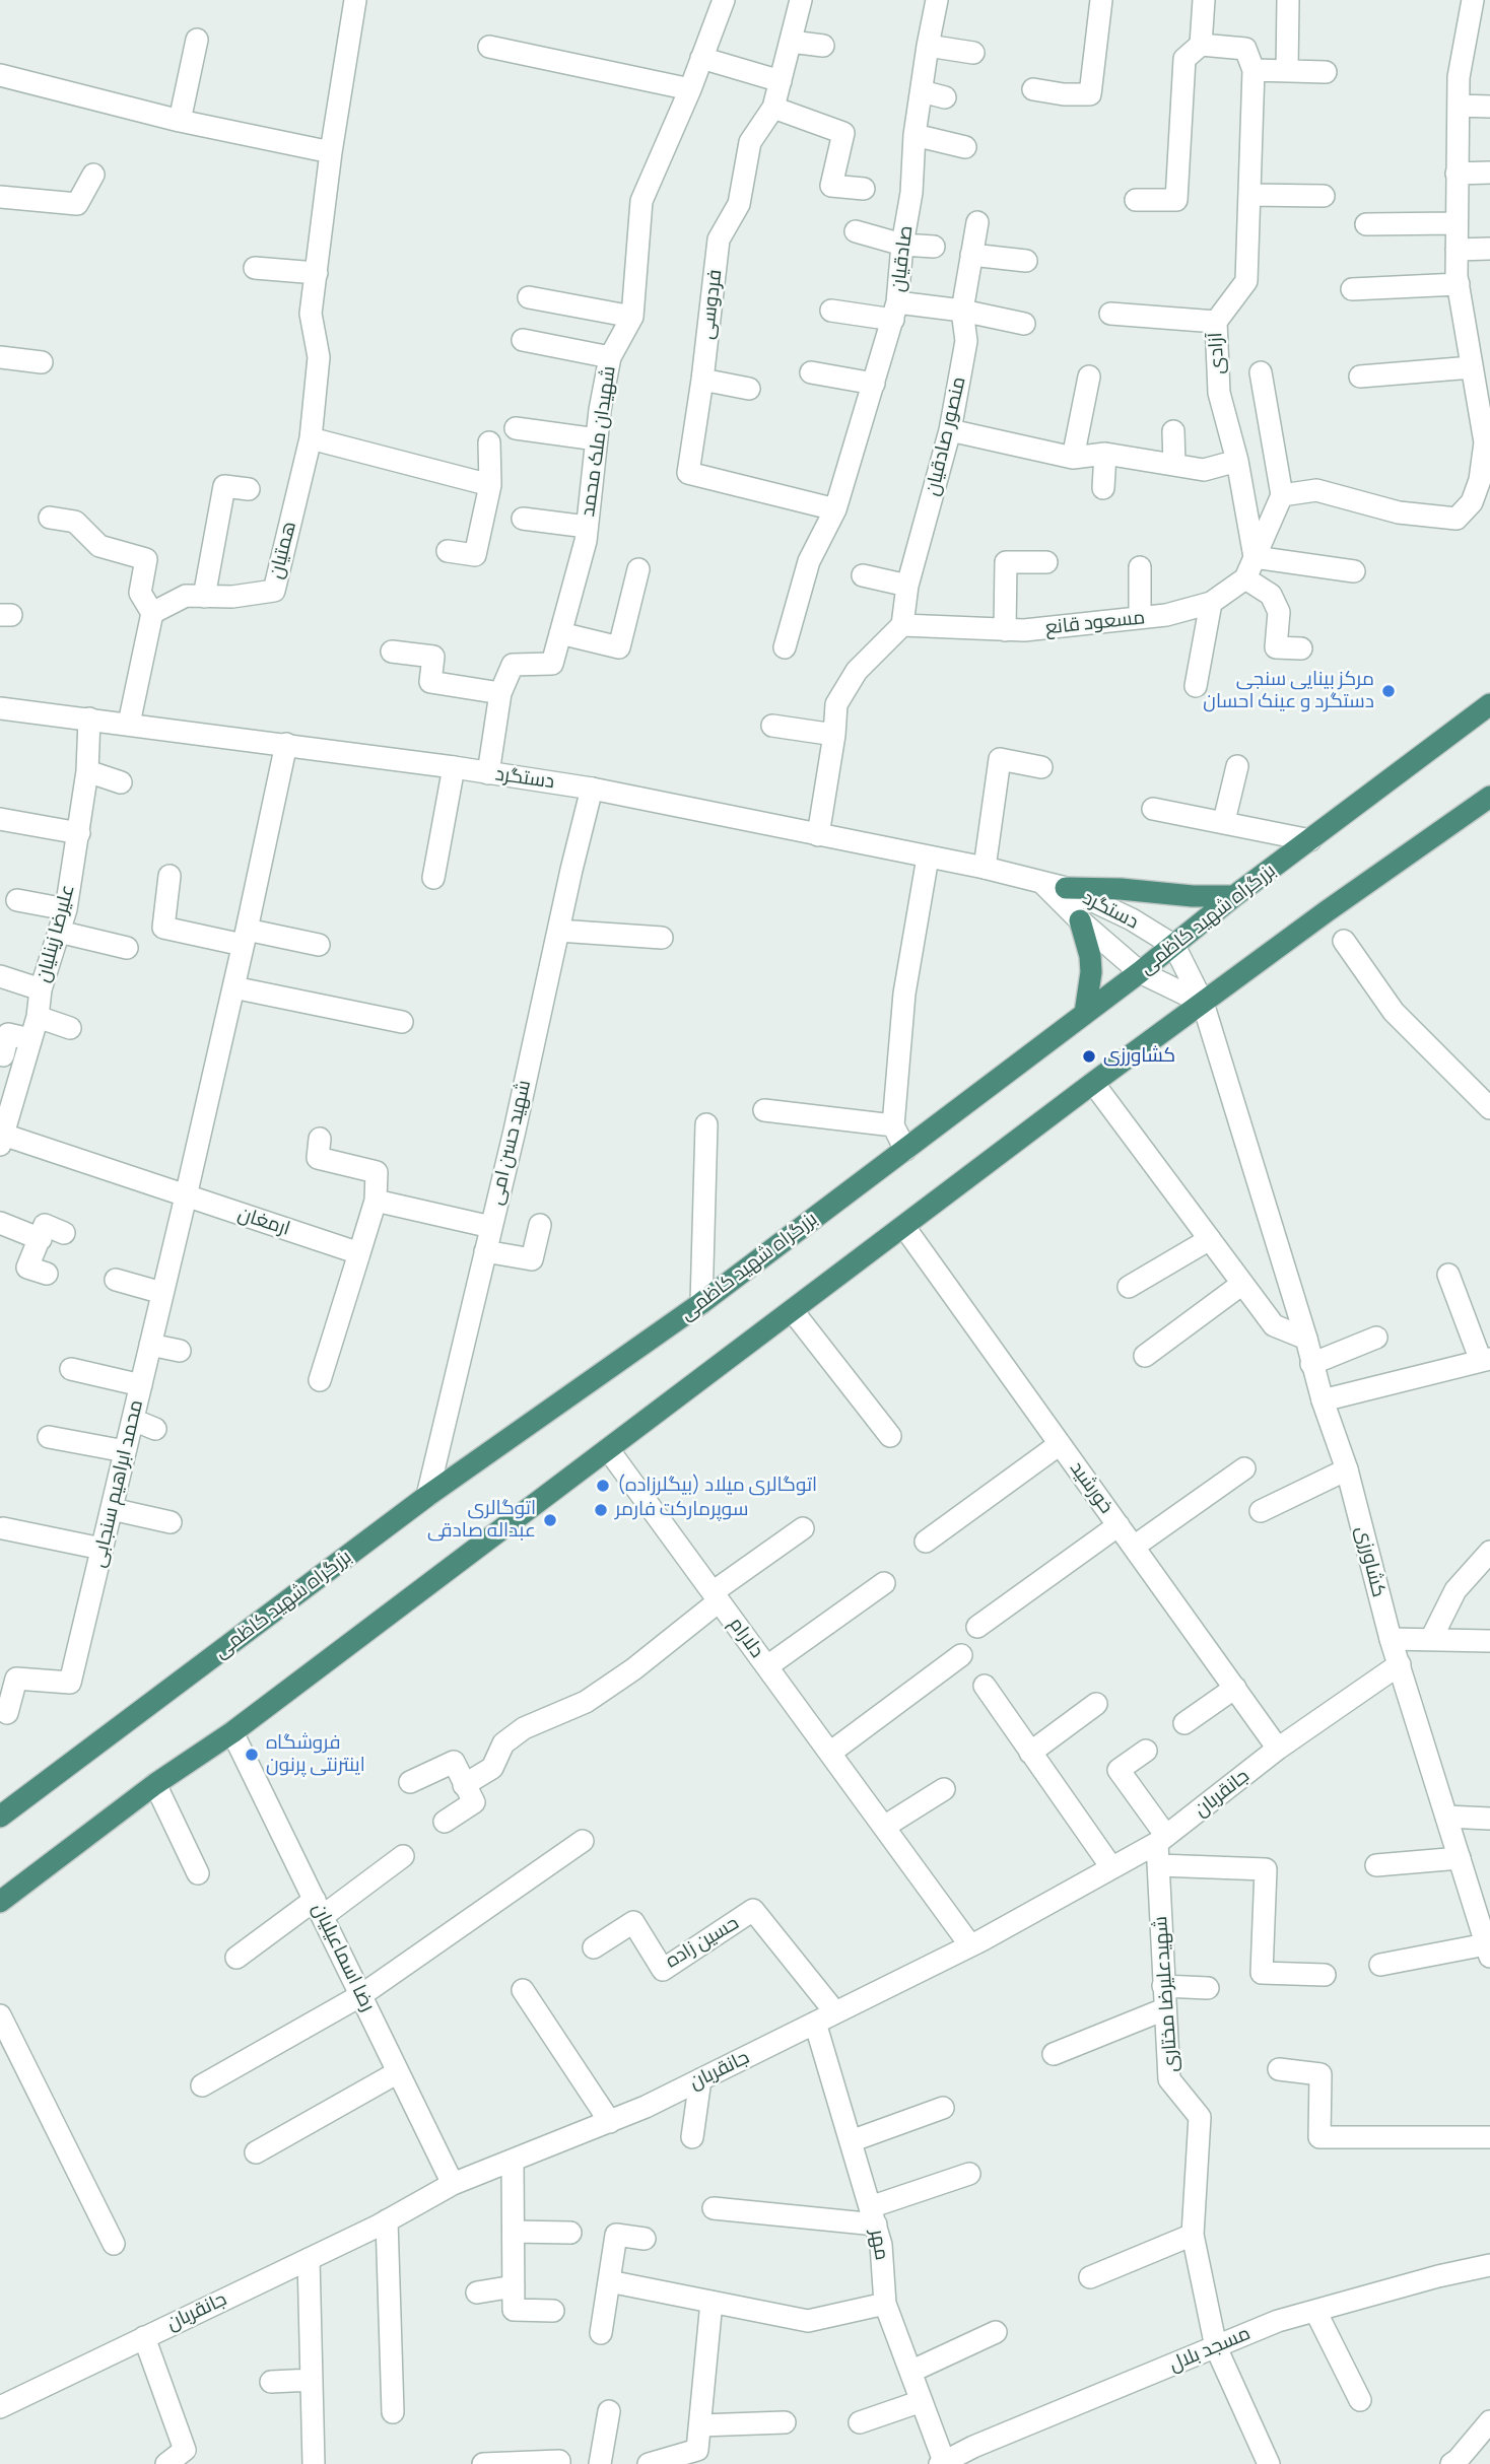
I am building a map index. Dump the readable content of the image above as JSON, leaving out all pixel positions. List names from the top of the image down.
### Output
{
  "streets": {
    "highway": ["بزرگراه شهید کاظمی"],
    "street": [
      "صادقیان",
      "فردوسی",
      "آزادی",
      "منصور صادقیان",
      "شهیدان ملک محمد",
      "همتیان",
      "مسعود قانع",
      "دستگرد",
      "علیرضا زینلیان",
      "شهید حسن امی",
      "ارمغان",
      "محمد ابراهیم سنجابی",
      "خورشید",
      "کشاورزی",
      "دلارام",
      "جانقربان",
      "حسین زاده",
      "رضا اسماعیلیان",
      "شهیدعلیرضا مختاری",
      "مهر",
      "مسجد بلال"
    ]
  },
  "crossings": [
    ["صادقیان", "فردوسی"],
    ["منصور صادقیان", "مسعود قانع"],
    ["شهیدان ملک محمد", "دستگرد"],
    ["دستگرد", "بزرگراه شهید کاظمی"],
    ["دستگرد", "علیرضا زینلیان"],
    ["دستگرد", "شهید حسن امی"],
    ["دستگرد", "محمد ابراهیم سنجابی"],
    ["دستگرد", "کشاورزی"],
    ["بزرگراه شهید کاظمی", "شهید حسن امی"],
    ["بزرگراه شهید کاظمی", "کشاورزی"],
    ["علیرضا زینلیان", "ارمغان"],
    ["ارمغان", "محمد ابراهیم سنجابی"],
    ["خورشید", "جانقربان"],
    ["کشاورزی", "جانقربان"],
    ["دلارام", "جانقربان"],
    ["جانقربان", "حسین زاده"],
    ["جانقربان", "رضا اسماعیلیان"],
    ["جانقربان", "شهیدعلیرضا مختاری"],
    ["جانقربان", "مهر"],
    ["شهیدعلیرضا مختاری", "مسجد بلال"],
    ["مهر", "مسجد بلال"]
  ],
  "places": [
    "مرکز بینایی سنجی دستگرد و عینک احسان",
    "کشاورزی",
    "اتوگالری میلاد (بیگلرزاده)",
    "سوپرمارکت فارمر",
    "اتوگالری عبداله صادقی",
    "فروشگاه اینترنتی پرنون"
  ]
}
